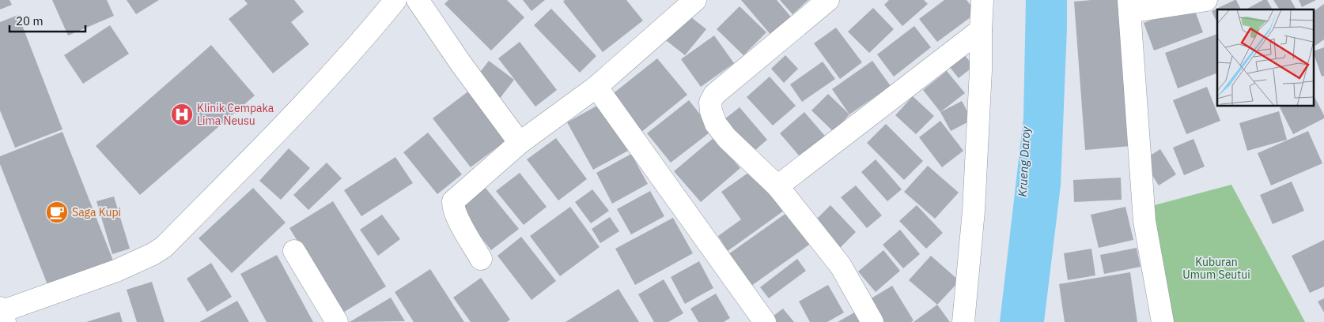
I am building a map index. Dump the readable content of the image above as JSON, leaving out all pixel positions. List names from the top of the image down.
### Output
{
  "water": ["Krueng Daroy"],
  "parks": ["Kuburan Umum Seutui"],
  "places": {
    "hospital": ["Klinik Cempaka Lima Neusu"],
    "cafe": ["Saga Kupi"]
  },
  "scale_bar": "20 m"
}
